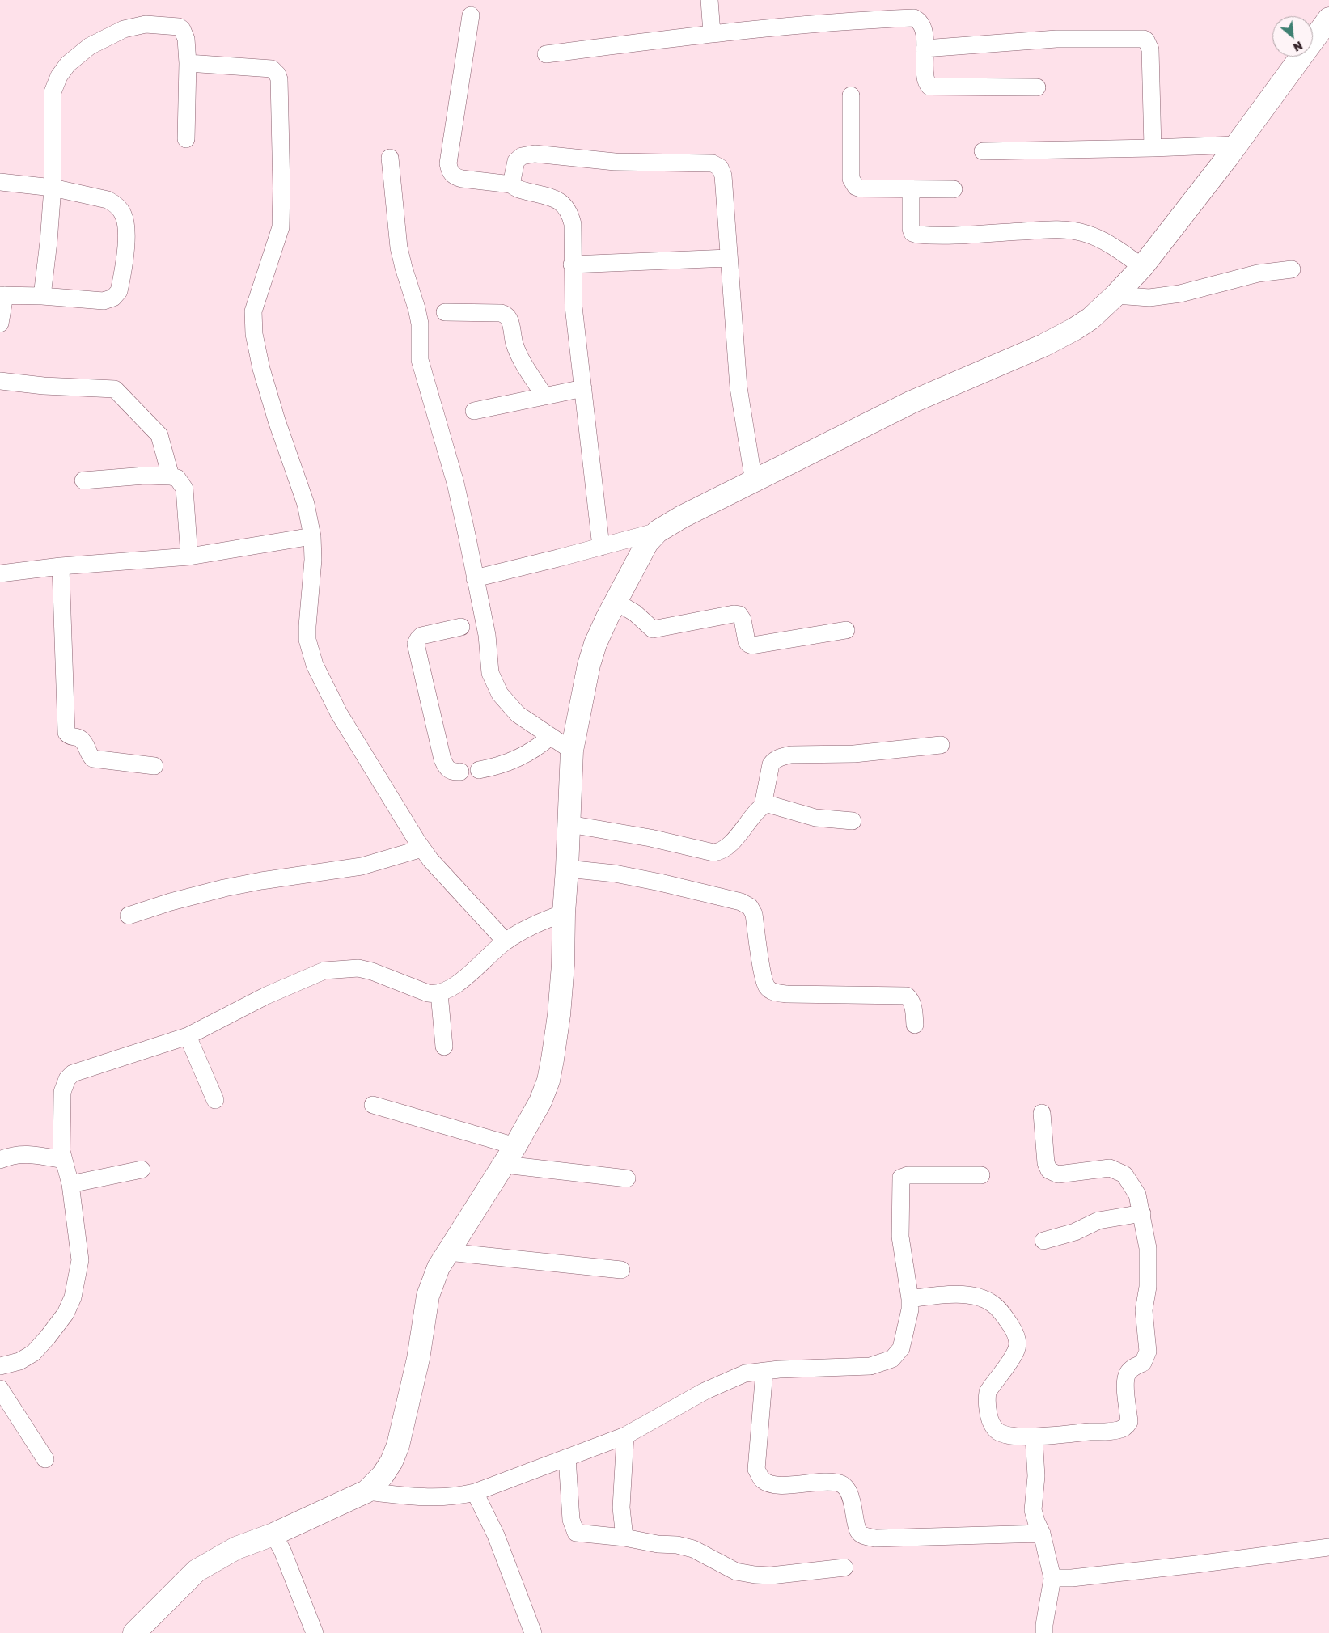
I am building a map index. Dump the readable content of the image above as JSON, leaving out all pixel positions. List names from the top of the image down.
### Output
{
  "north": "bottom right"
}
